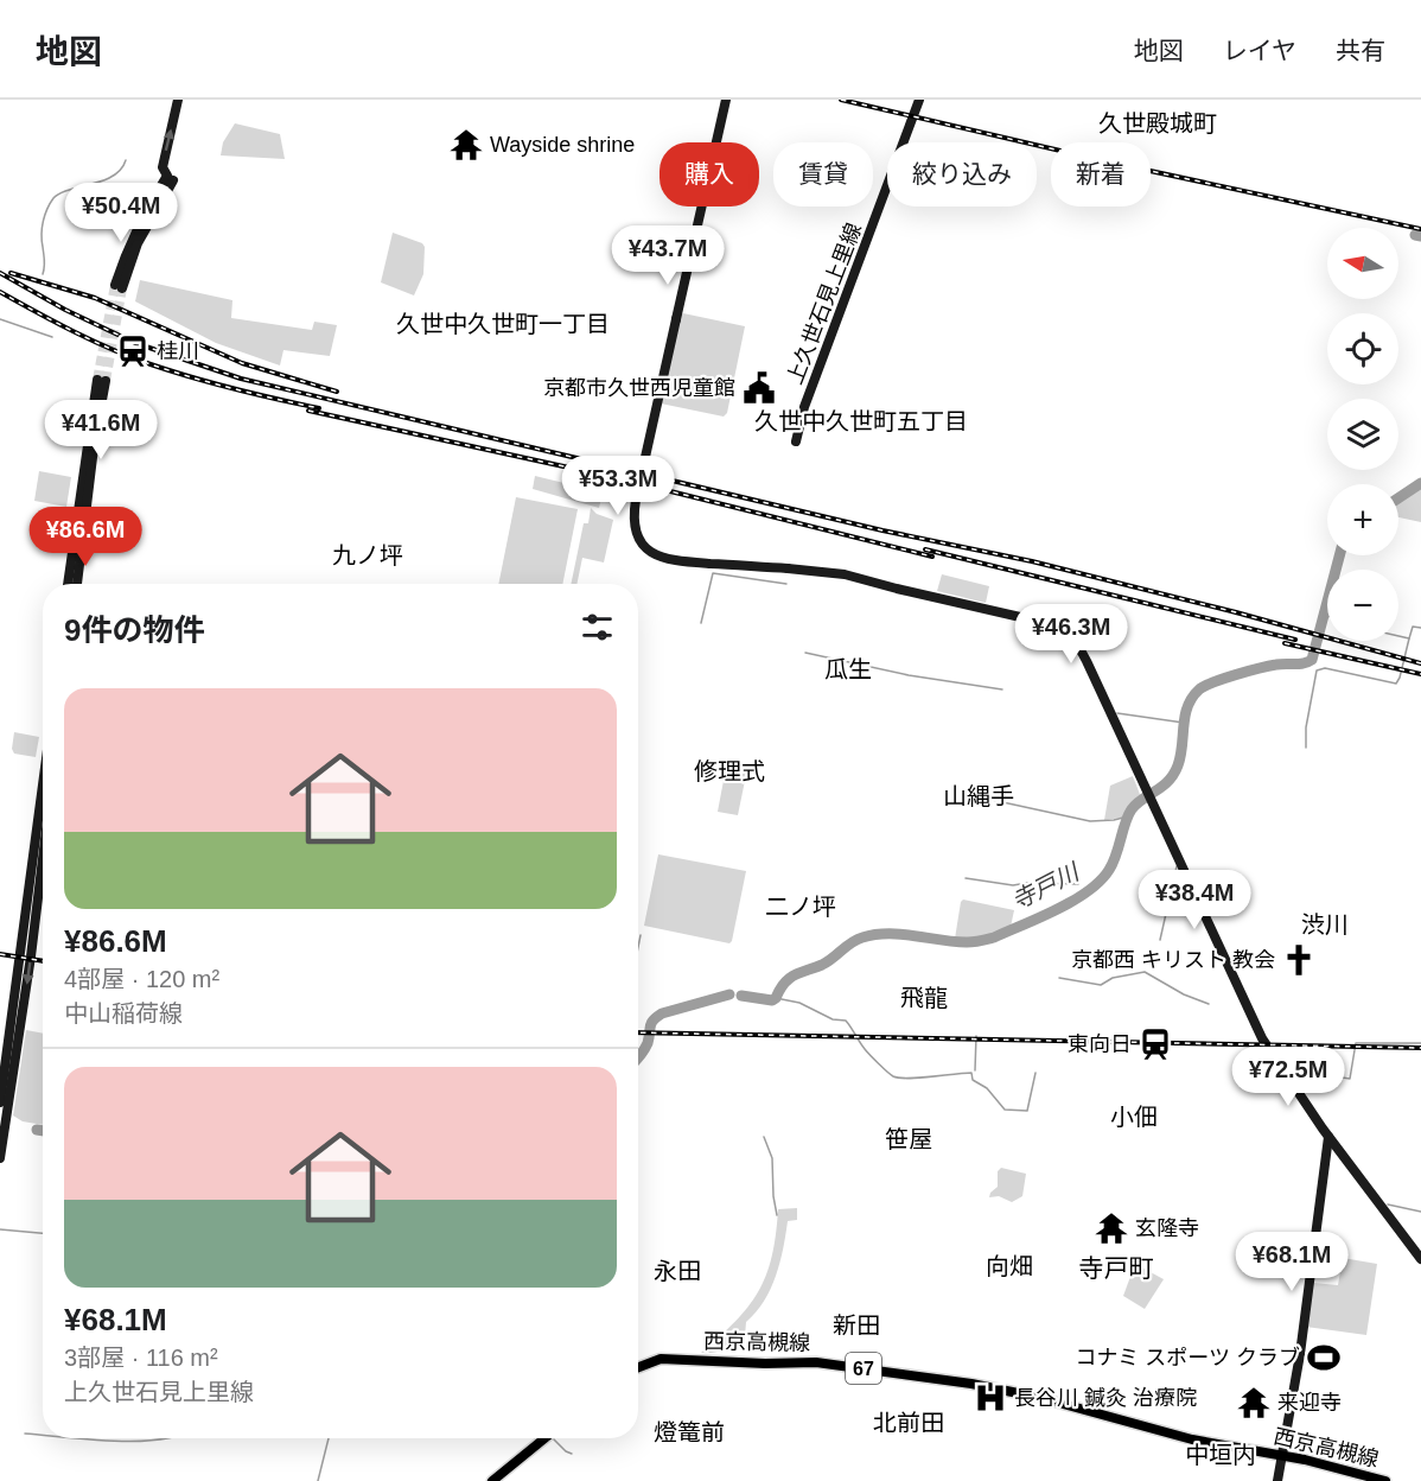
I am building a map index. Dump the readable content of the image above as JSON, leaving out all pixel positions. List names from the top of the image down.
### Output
{
  "streets": {
    "main road": ["上久世石見上里線", "西京高槻線", "67"]
  },
  "districts": [
    "久世殿城町",
    "久世中久世町一丁目",
    "久世中久世町五丁目",
    "九ノ坪",
    "瓜生",
    "修理式",
    "山縄手",
    "二ノ坪",
    "渋川",
    "飛龍",
    "小佃",
    "笹屋",
    "向畑",
    "寺戸町",
    "永田",
    "新田",
    "北前田",
    "燈篭前",
    "中垣内"
  ],
  "water": ["寺戸川"],
  "places": {
    "temple": ["Wayside shrine", "玄隆寺", "来迎寺"],
    "station": ["桂川", "東向日"],
    "public building": ["京都市久世西児童館"],
    "church": ["京都西 キリスト 教会"],
    "sports": ["コナミ スポーツ クラブ"],
    "hospital": ["長谷川 鍼灸 治療院"]
  },
  "north": "left",
  "page": {
    "header": "地図",
    "nav": ["地図", "レイヤ", "共有"],
    "chip": [
      "購入",
      "賃貸",
      "絞り込み",
      "新着"
    ],
    "price": [
      "¥50.4M",
      "¥43.7M",
      "¥41.6M",
      "¥53.3M",
      "¥86.6M",
      "¥46.3M",
      "¥38.4M",
      "¥72.5M",
      "¥68.1M"
    ],
    "map_buttons": ["+", "−"],
    "heading": "9件の物件",
    "list": [
      {
        "name": "¥86.6M",
        "note": "4部屋 · 120 m² · 中山稲荷線"
      },
      {
        "name": "¥68.1M",
        "note": "3部屋 · 116 m² · 上久世石見上里線"
      }
    ]
  }
}
